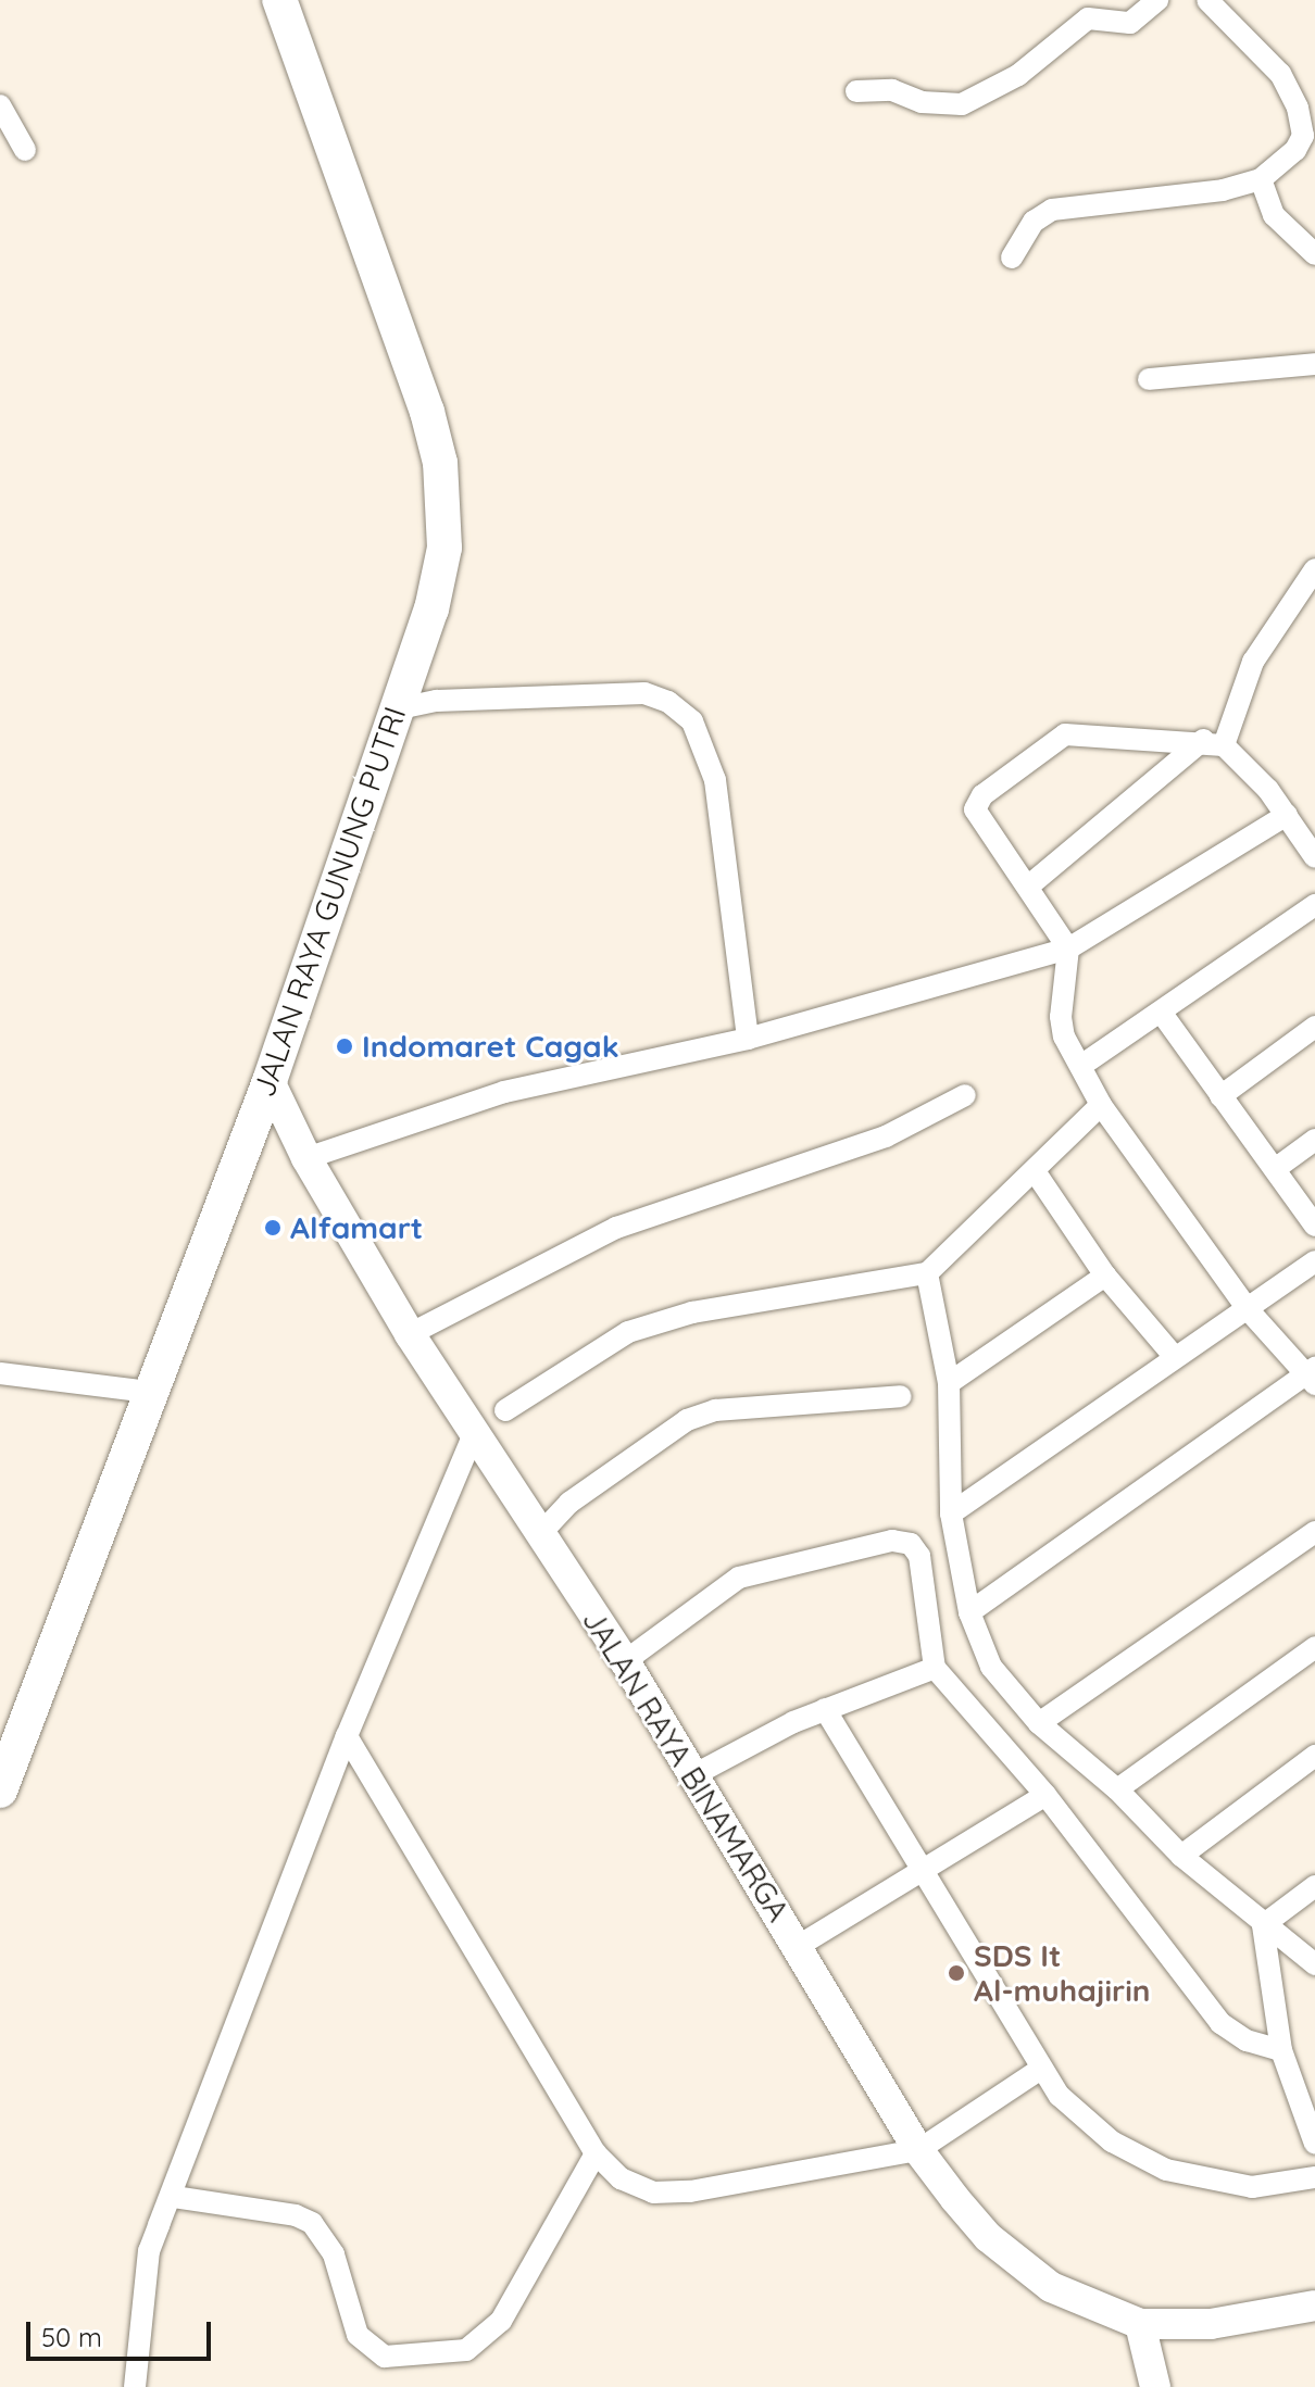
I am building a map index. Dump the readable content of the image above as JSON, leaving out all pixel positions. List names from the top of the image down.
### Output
{
  "streets": {
    "main road": ["JALAN RAYA GUNUNG PUTRI"],
    "street": ["JALAN RAYA BINAMARGA"]
  },
  "crossings": [
    ["JALAN RAYA GUNUNG PUTRI", "JALAN RAYA BINAMARGA"]
  ],
  "places": ["Indomaret Cagak", "Alfamart", "SDS It Al-muhajirin"],
  "scale_bar": "50 m"
}
